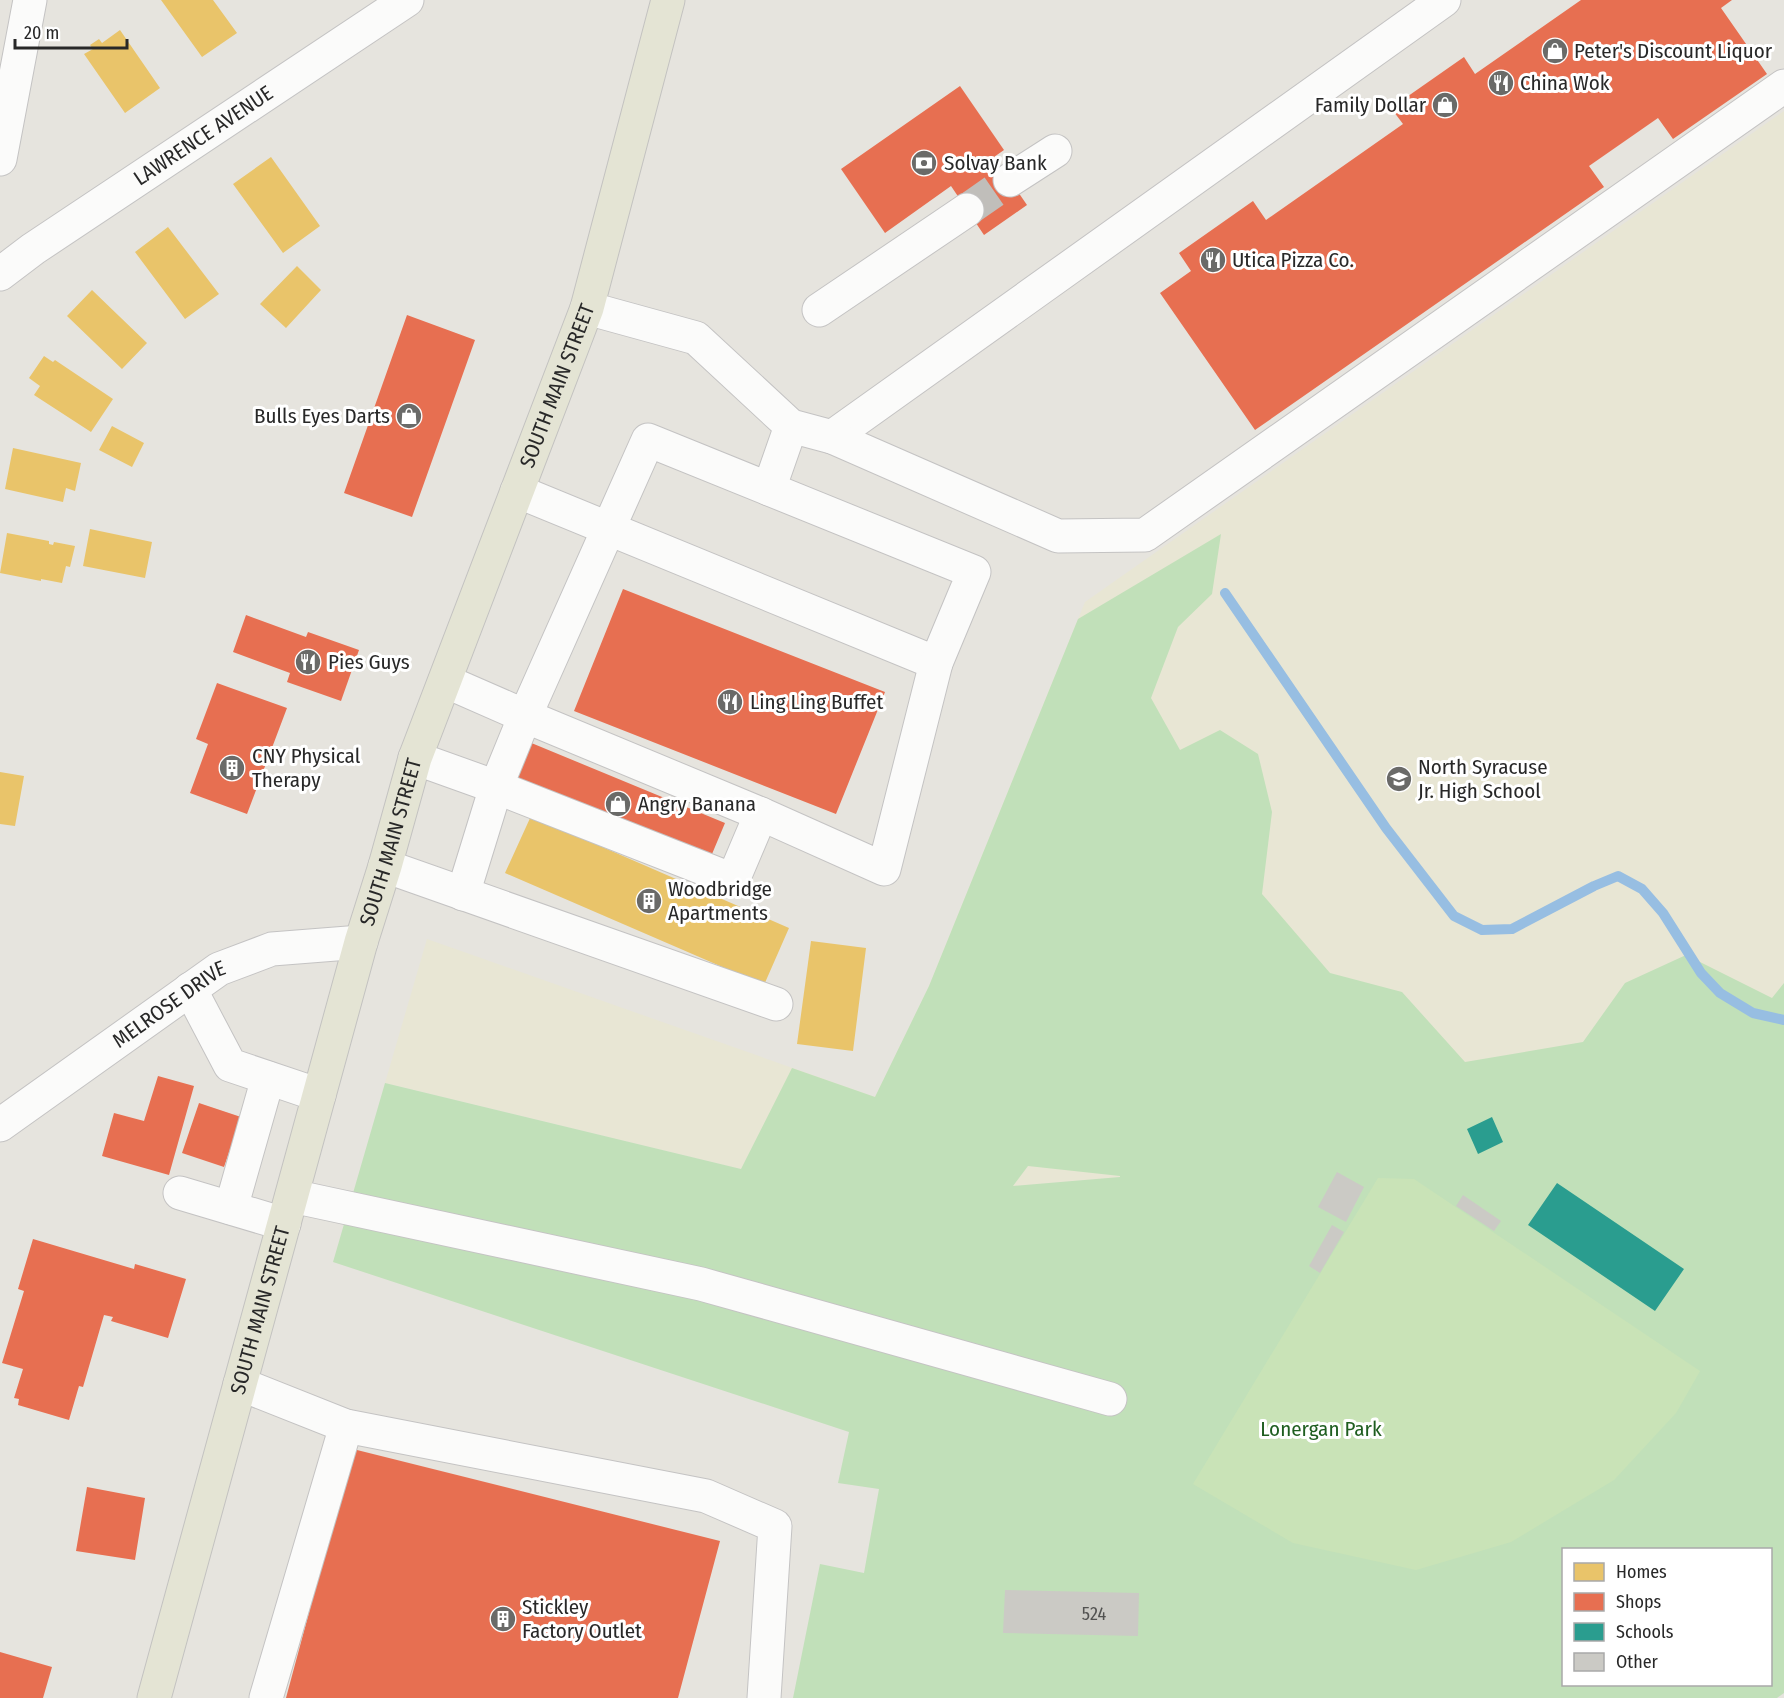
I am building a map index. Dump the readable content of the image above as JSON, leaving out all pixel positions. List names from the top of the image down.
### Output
{
  "streets": {
    "main road": ["SOUTH MAIN STREET"],
    "street": ["LAWRENCE AVENUE", "MELROSE DRIVE"]
  },
  "crossings": [
    ["SOUTH MAIN STREET", "MELROSE DRIVE"]
  ],
  "parks": ["Lonergan Park"],
  "places": {
    "shop": [
      "Peter's Discount Liquor",
      "Family Dollar",
      "Bulls Eyes Darts",
      "Angry Banana"
    ],
    "restaurant": [
      "China Wok",
      "Utica Pizza Co.",
      "Pies Guys",
      "Ling Ling Buffet"
    ],
    "bank": ["Solvay Bank"],
    "building": ["CNY Physical Therapy", "Woodbridge Apartments", "Stickley Factory Outlet"],
    "school or university": ["North Syracuse Jr. High School"]
  },
  "house_numbers": ["524"],
  "legend": [
    "Homes",
    "Shops",
    "Schools",
    "Other"
  ],
  "scale_bar": "20 m"
}
